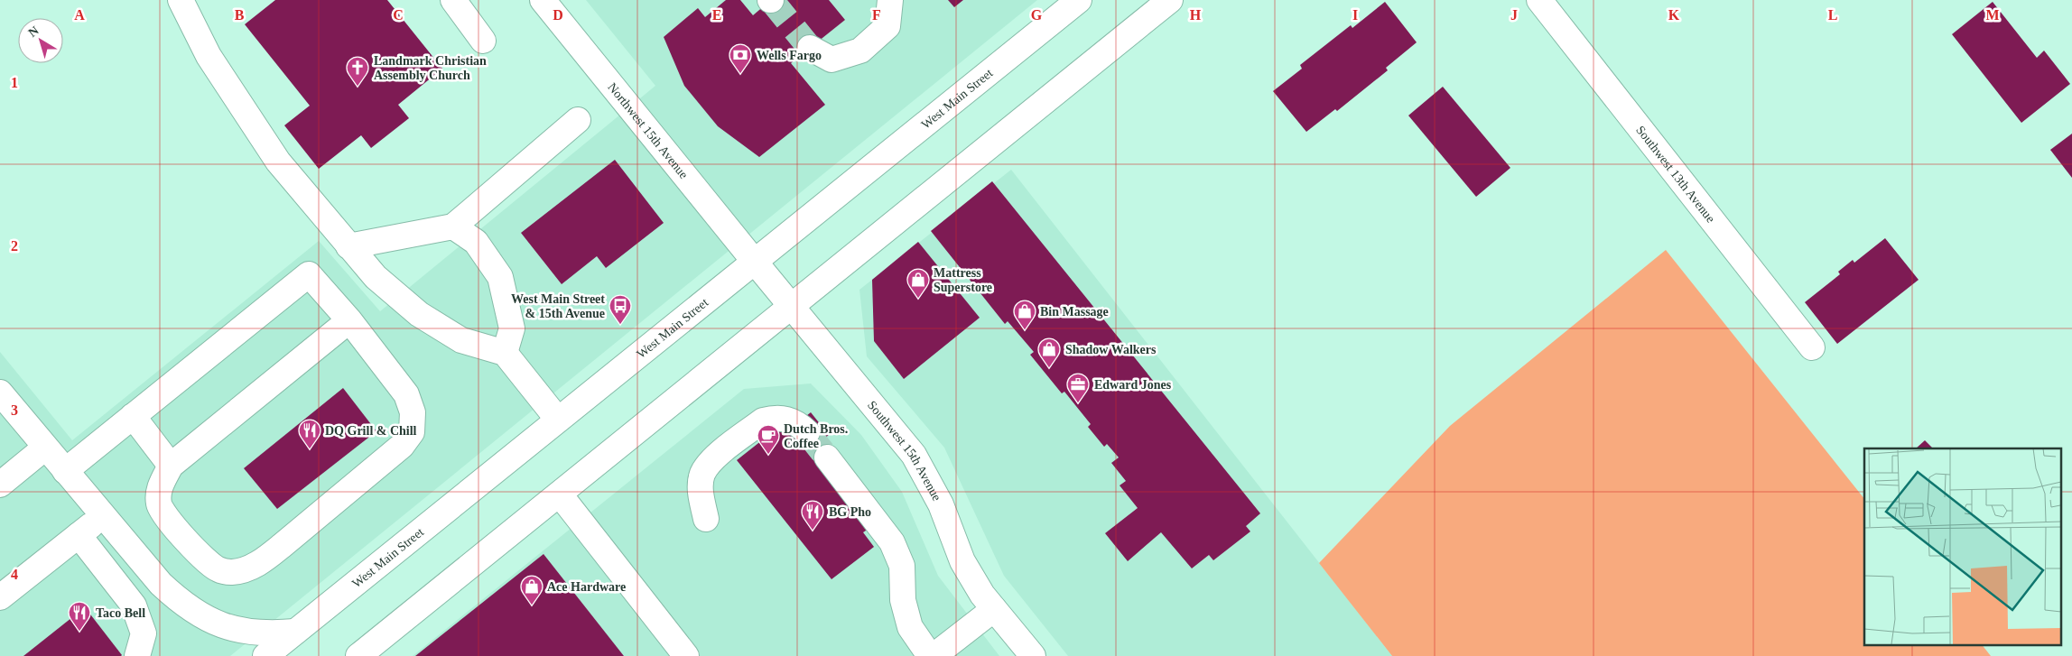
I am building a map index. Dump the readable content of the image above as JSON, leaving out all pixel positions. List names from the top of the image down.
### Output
{
  "streets": {
    "main road": [
      "West Main Street",
      "Northwest 15th Avenue",
      "Southwest 13th Avenue",
      "Southwest 15th Avenue"
    ]
  },
  "crossings": [
    ["West Main Street", "Northwest 15th Avenue"],
    ["West Main Street", "Southwest 15th Avenue"],
    ["Northwest 15th Avenue", "Southwest 15th Avenue"]
  ],
  "places": {
    "bank": ["Wells Fargo"],
    "church": ["Landmark Christian Assembly Church"],
    "shop": [
      "Mattress Superstore",
      "Bin Massage",
      "Shadow Walkers",
      "Ace Hardware"
    ],
    "bus stop": ["West Main Street & 15th Avenue"],
    "office": ["Edward Jones"],
    "restaurant": ["DQ Grill & Chill", "BG Pho", "Taco Bell"],
    "cafe": ["Dutch Bros. Coffee"]
  },
  "north": "top left",
  "grid": {
    "columns": [
      "A",
      "B",
      "C",
      "D",
      "E",
      "F",
      "G",
      "H",
      "I",
      "J",
      "K",
      "L",
      "M"
    ],
    "rows": [
      "1",
      "2",
      "3",
      "4"
    ]
  }
}
